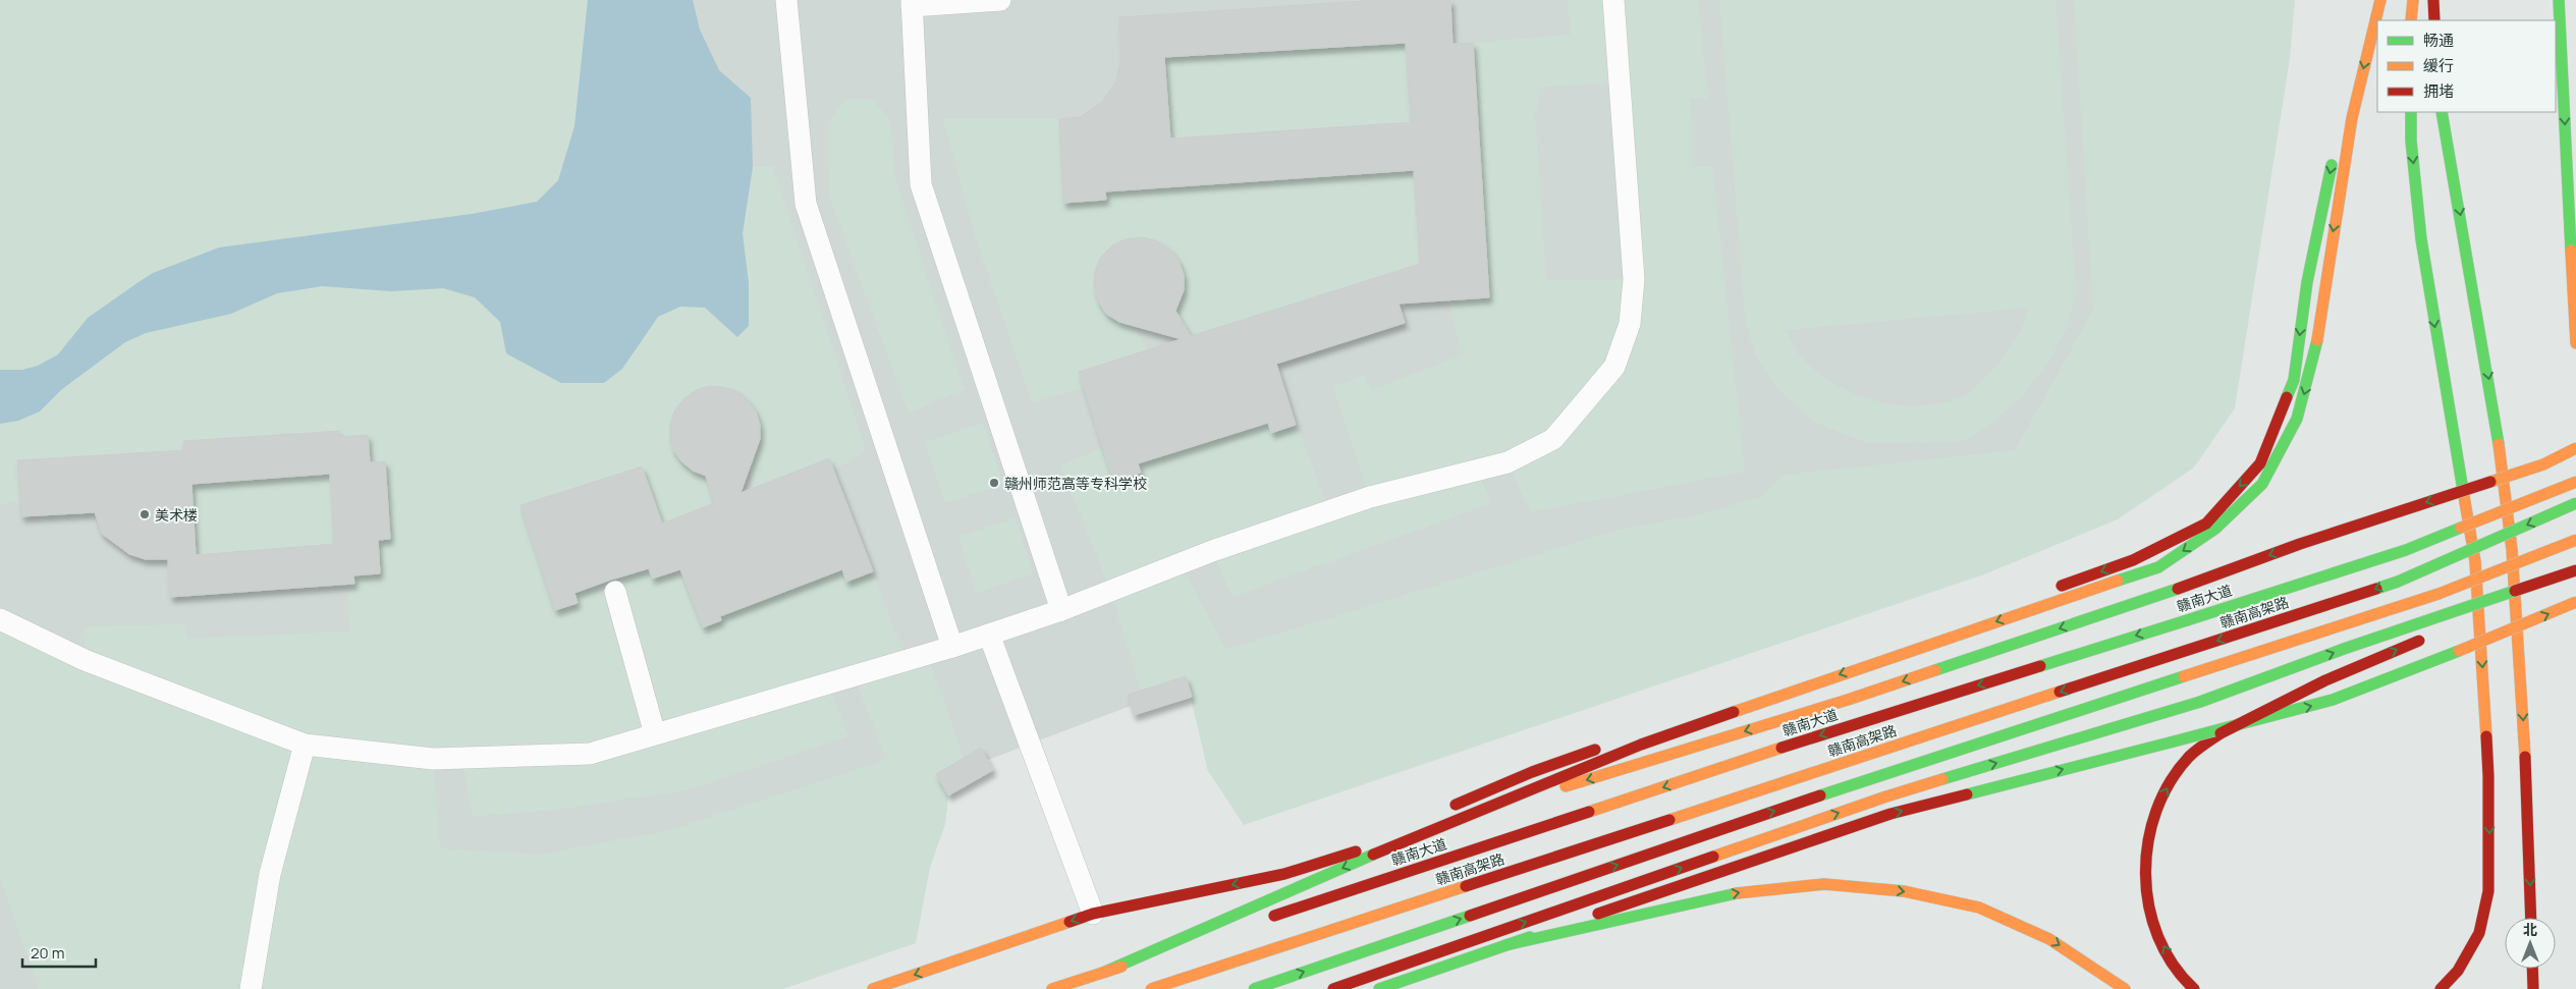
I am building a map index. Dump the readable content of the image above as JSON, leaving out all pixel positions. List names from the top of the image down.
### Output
{
  "streets": {
    "main road": ["赣南大道", "赣南高架路"]
  },
  "places": ["赣州师范高等专科学校", "美术楼"],
  "legend": ["畅通", "缓行", "拥堵"],
  "scale_bar": "20 m",
  "north": "top"
}
